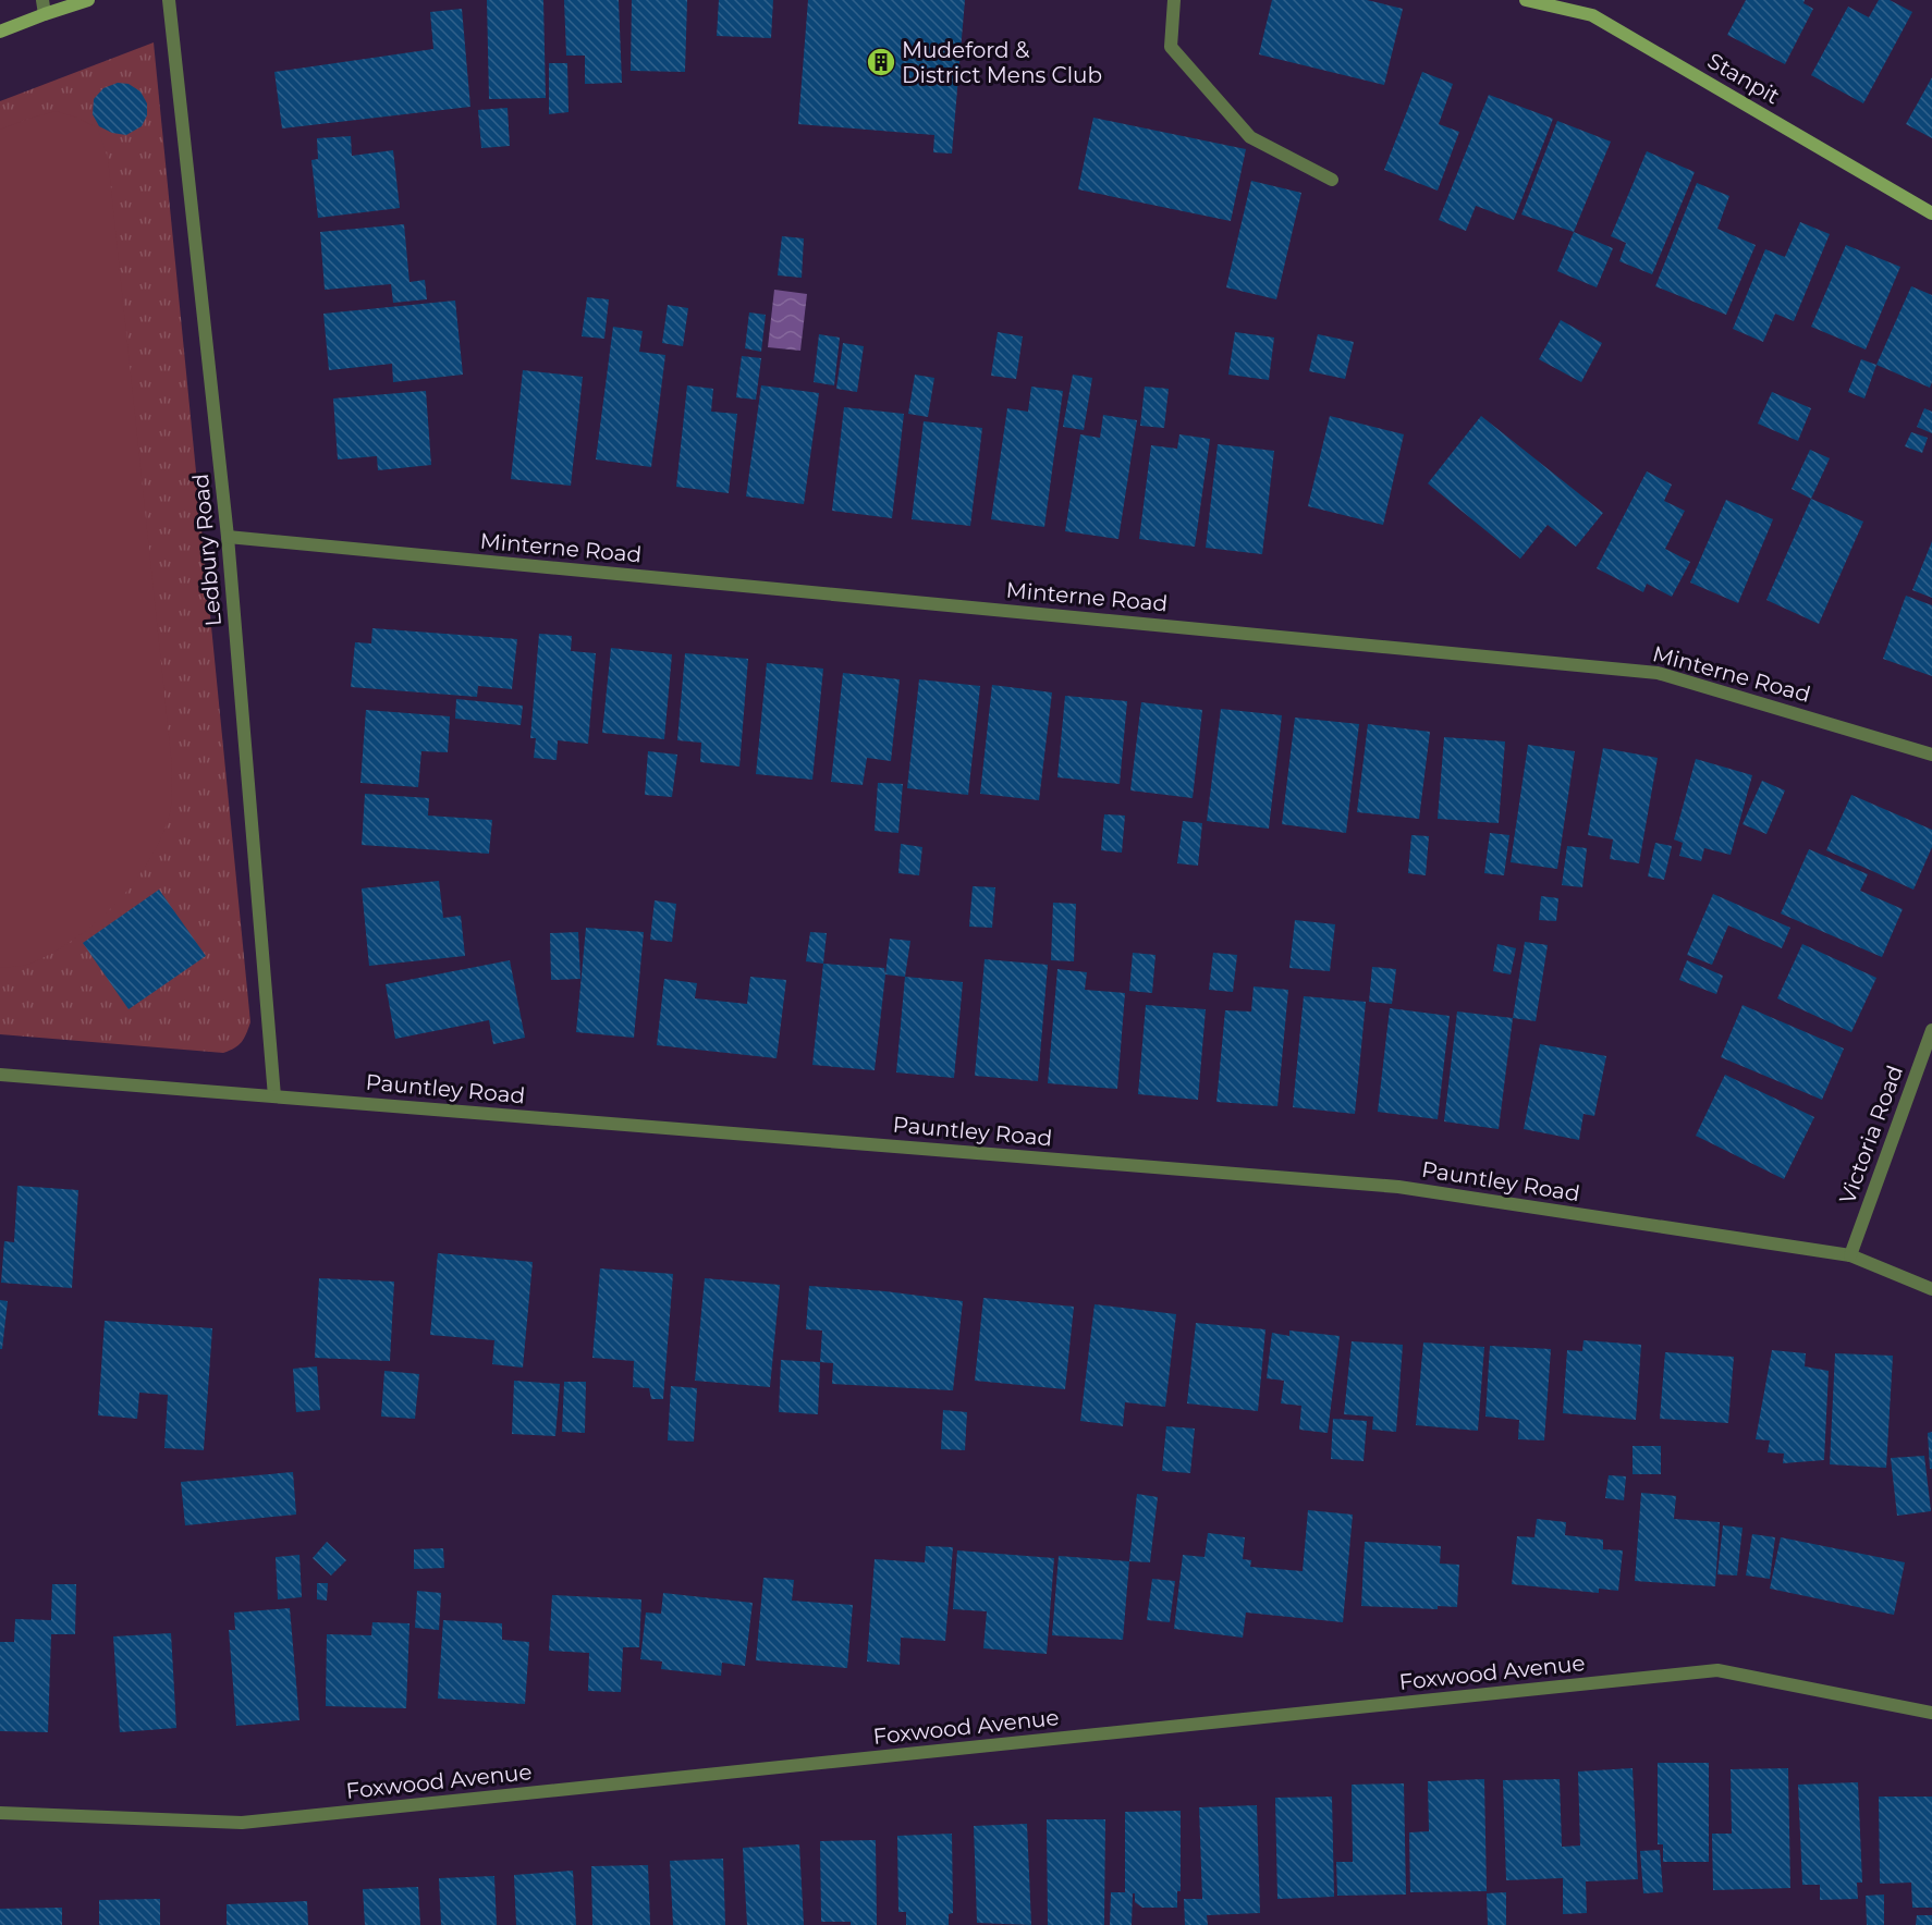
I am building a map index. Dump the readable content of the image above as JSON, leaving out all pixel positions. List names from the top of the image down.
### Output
{
  "streets": {
    "street": [
      "Stanpit",
      "Minterne Road",
      "Ledbury Road",
      "Pauntley Road",
      "Victoria Road",
      "Foxwood Avenue"
    ]
  },
  "crossings": [
    ["Minterne Road", "Ledbury Road"],
    ["Ledbury Road", "Pauntley Road"],
    ["Pauntley Road", "Victoria Road"]
  ],
  "places": {
    "building": ["Mudeford & District Mens Club"]
  }
}
